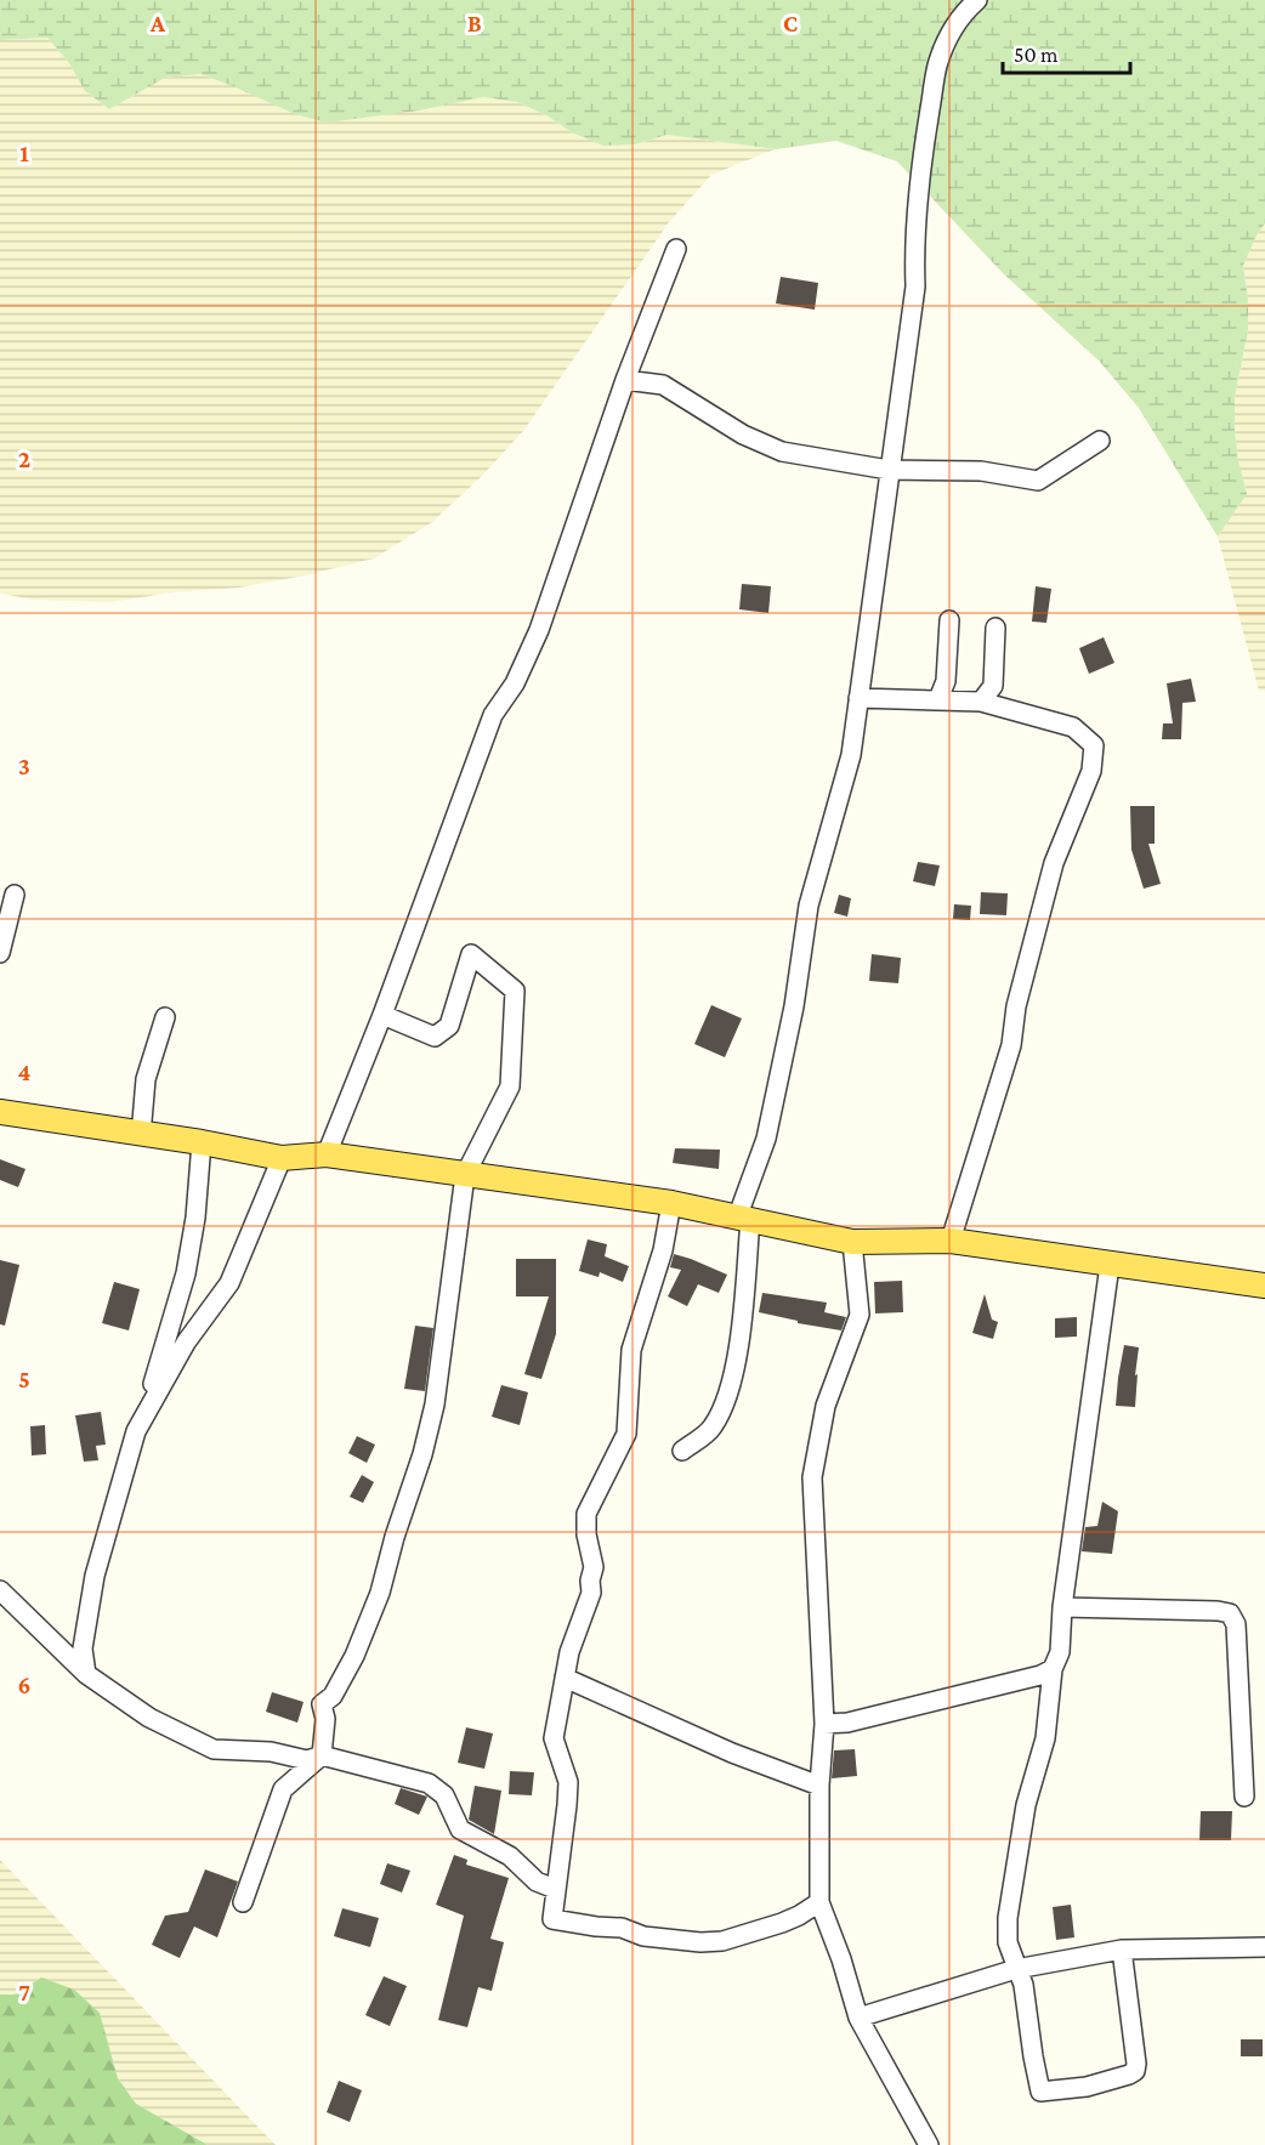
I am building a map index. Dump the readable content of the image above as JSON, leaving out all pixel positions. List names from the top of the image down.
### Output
{
  "scale_bar": "50 m",
  "grid": {
    "columns": ["A", "B", "C"],
    "rows": [
      "1",
      "2",
      "3",
      "4",
      "5",
      "6",
      "7"
    ]
  }
}
